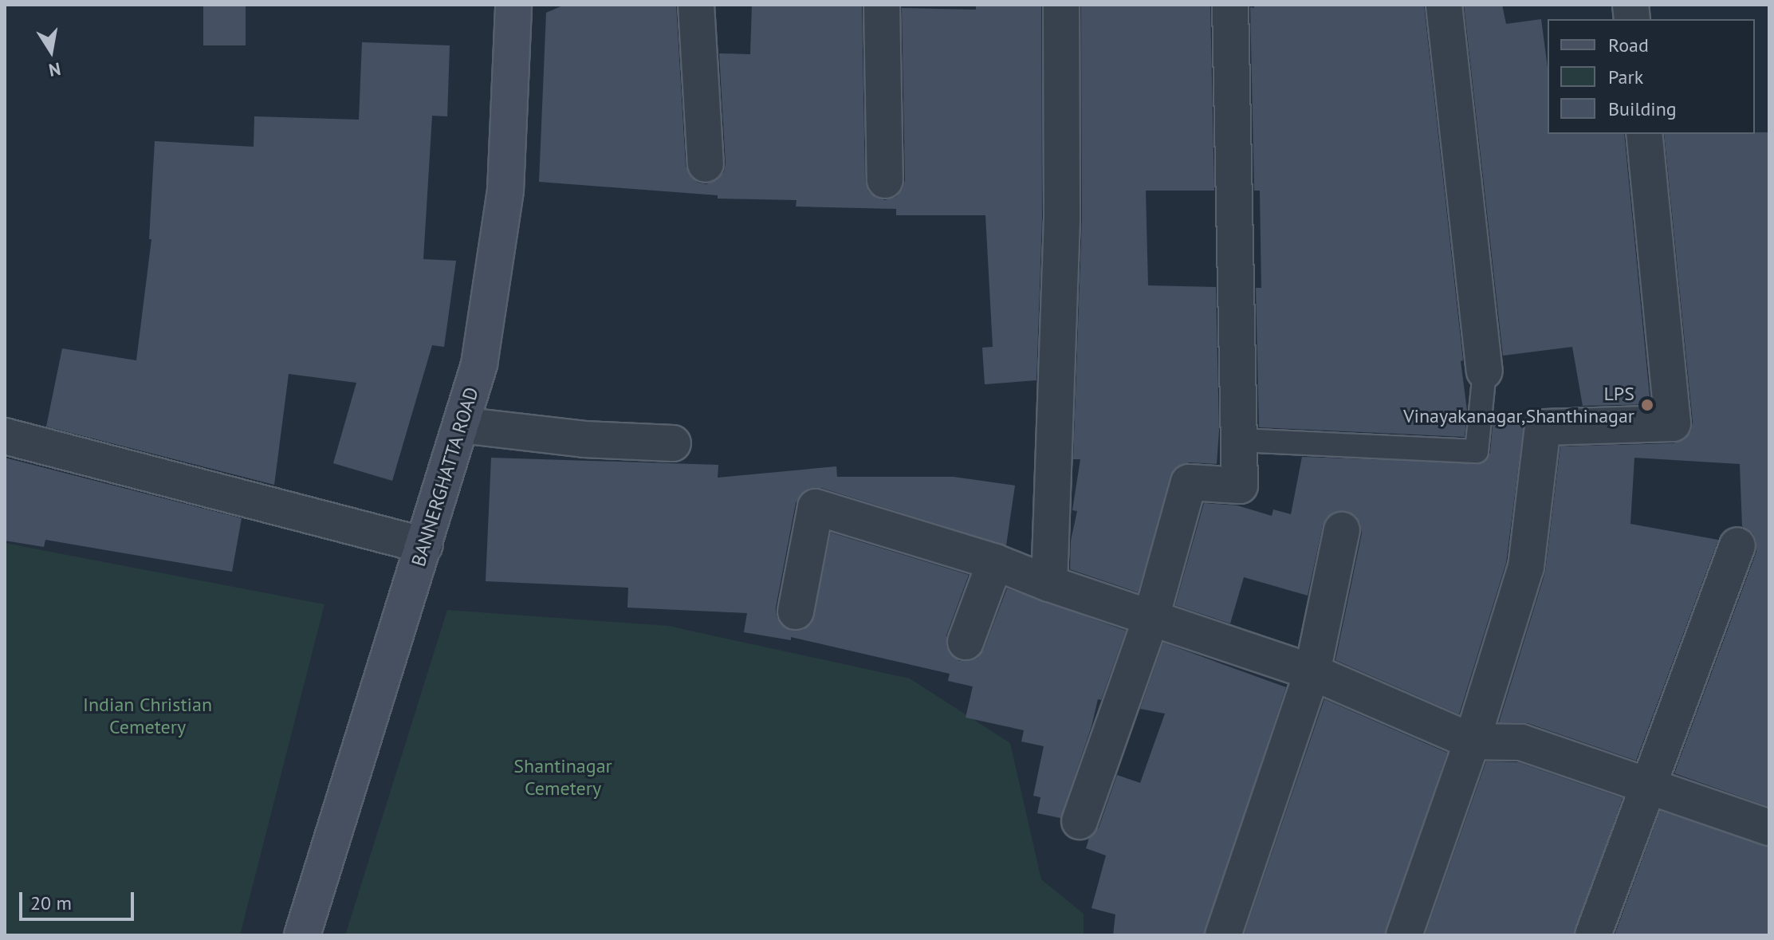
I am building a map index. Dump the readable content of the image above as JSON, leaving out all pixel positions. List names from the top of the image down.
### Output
{
  "streets": {
    "main road": ["BANNERGHATTA ROAD"]
  },
  "parks": ["Indian Christian Cemetery", "Shantinagar Cemetery"],
  "places": ["LPS Vinayakanagar,Shanthinagar"],
  "legend": ["Road", "Park", "Building"],
  "scale_bar": "20 m",
  "north": "bottom"
}
